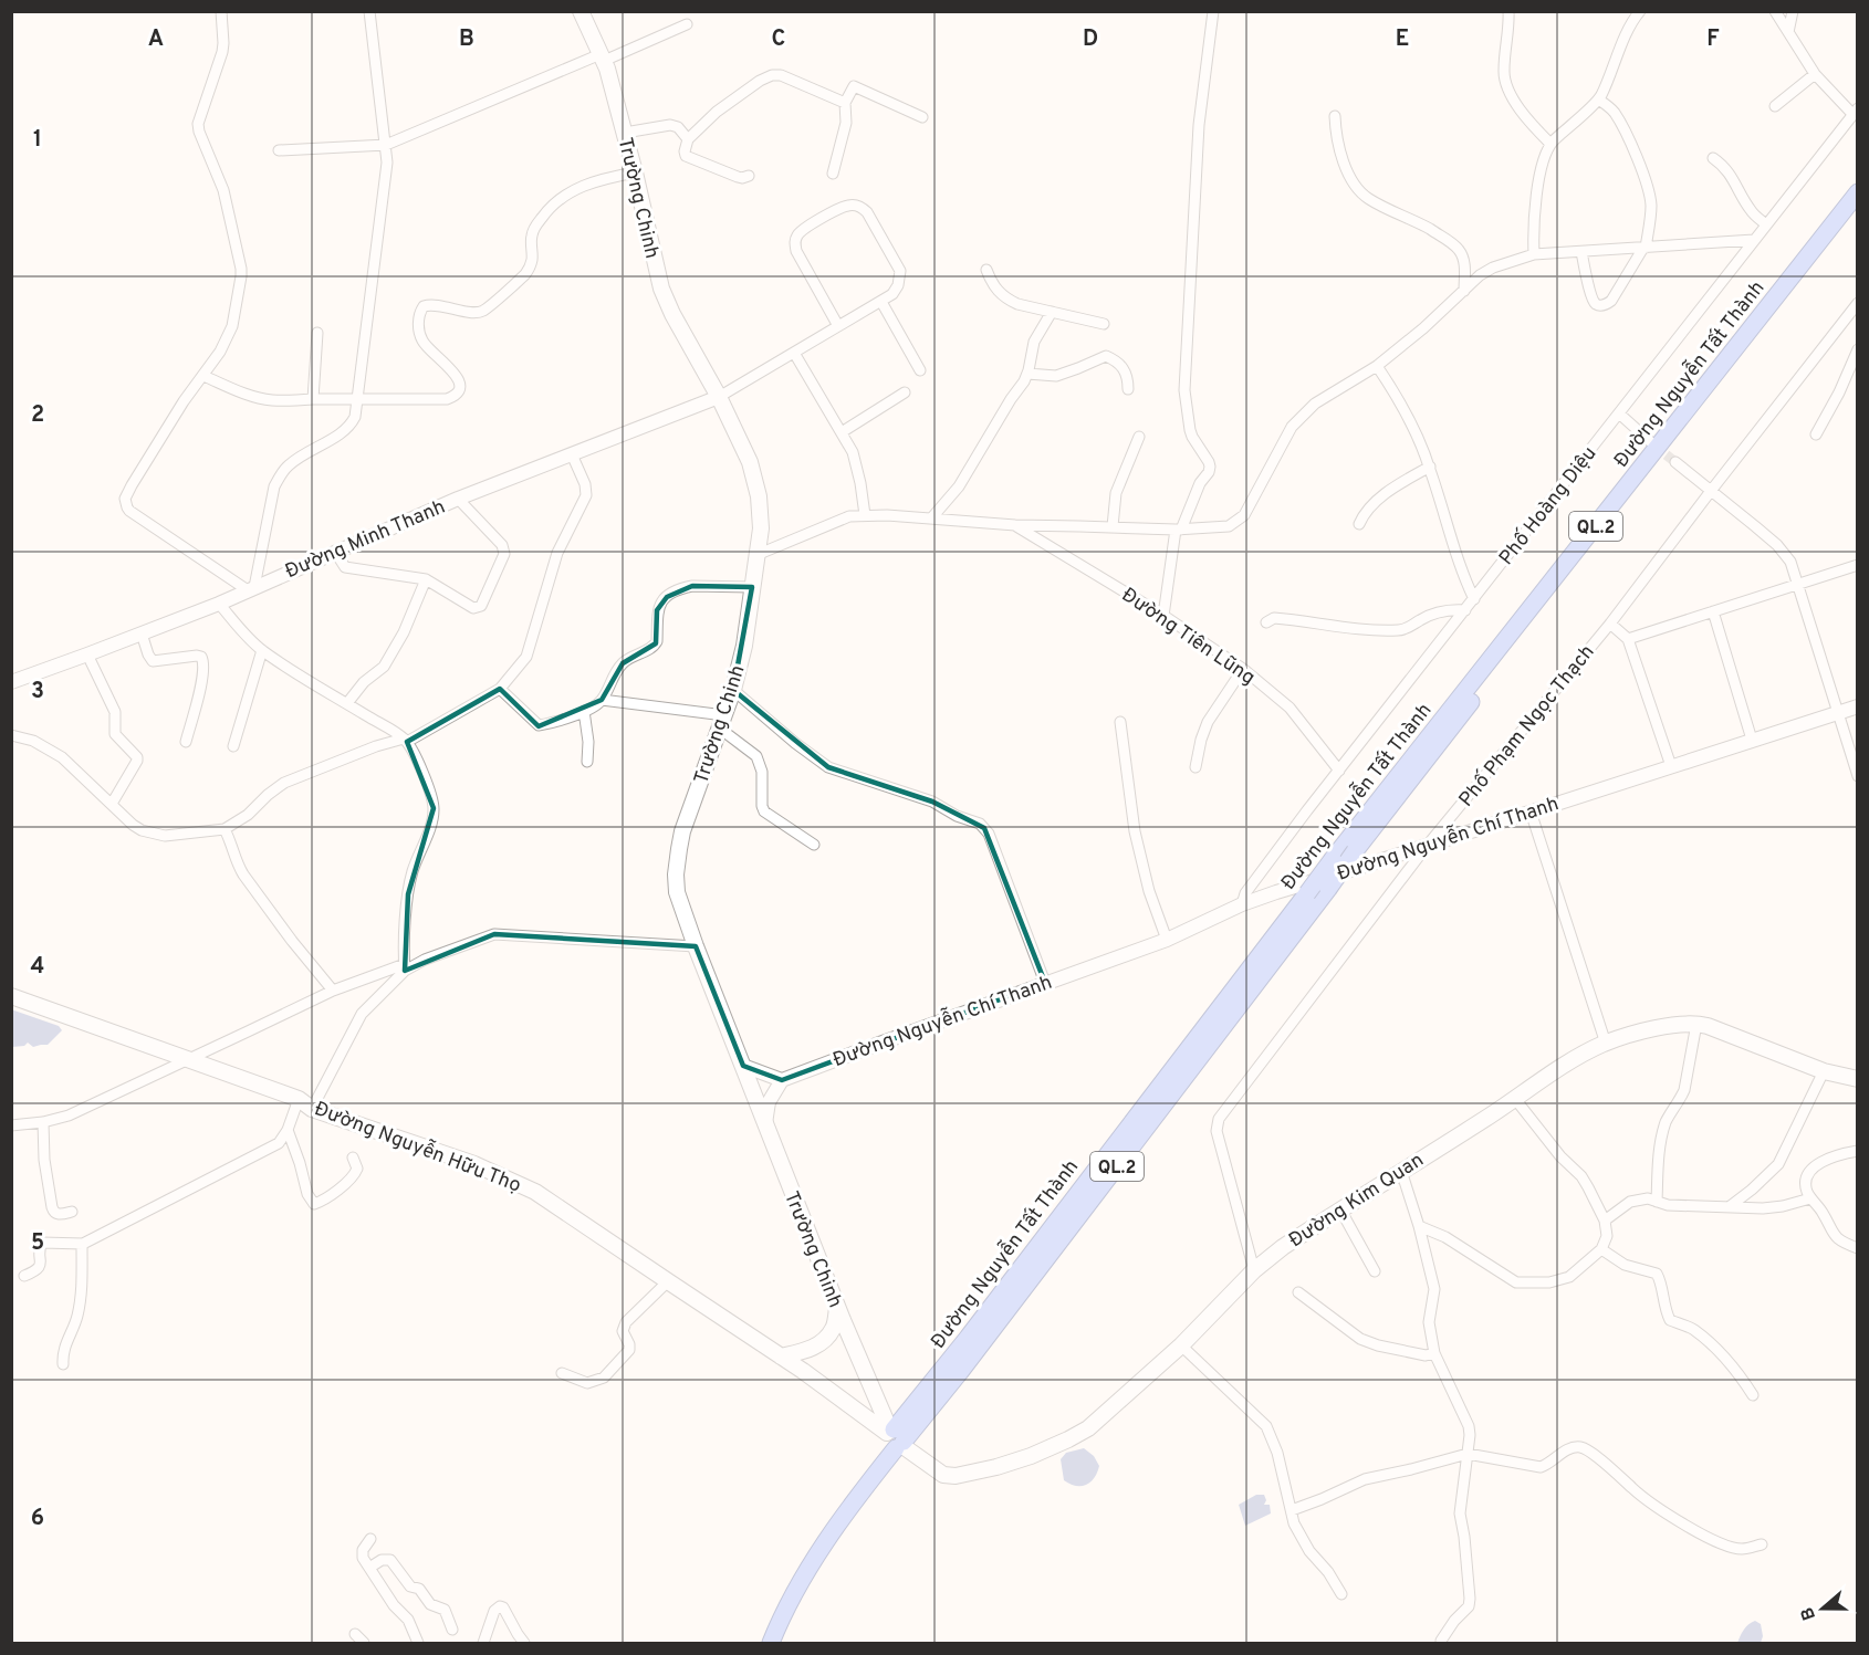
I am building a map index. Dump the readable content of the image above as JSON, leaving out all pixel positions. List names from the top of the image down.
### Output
{
  "streets": {
    "highway": ["Đường Nguyễn Tất Thành", "QL.2"],
    "main road": ["Trường Chinh", "Đường Nguyễn Hữu Thọ", "Đường Kim Quan"],
    "street": [
      "Phố Hoàng Diệu",
      "Đường Minh Thanh",
      "Đường Tiên Lũng",
      "Phố Phạm Ngọc Thạch",
      "Đường Nguyễn Chí Thanh"
    ]
  },
  "crossings": [
    ["Trường Chinh", "Đường Nguyễn Tất Thành"],
    ["Trường Chinh", "QL.2"],
    ["Trường Chinh", "Đường Minh Thanh"],
    ["Trường Chinh", "Đường Nguyễn Hữu Thọ"],
    ["Trường Chinh", "Đường Kim Quan"],
    ["Đường Nguyễn Tất Thành", "QL.2"],
    ["Đường Nguyễn Tất Thành", "Đường Nguyễn Hữu Thọ"],
    ["Đường Nguyễn Tất Thành", "Đường Kim Quan"],
    ["Phố Hoàng Diệu", "Đường Tiên Lũng"],
    ["Phố Hoàng Diệu", "Đường Nguyễn Chí Thanh"],
    ["QL.2", "Đường Nguyễn Hữu Thọ"],
    ["QL.2", "Đường Kim Quan"],
    ["Phố Phạm Ngọc Thạch", "Đường Nguyễn Chí Thanh"],
    ["Phố Phạm Ngọc Thạch", "Đường Kim Quan"],
    ["Đường Nguyễn Hữu Thọ", "Đường Kim Quan"]
  ],
  "north": "left",
  "grid": {
    "columns": [
      "A",
      "B",
      "C",
      "D",
      "E",
      "F"
    ],
    "rows": [
      "1",
      "2",
      "3",
      "4",
      "5",
      "6"
    ]
  }
}
